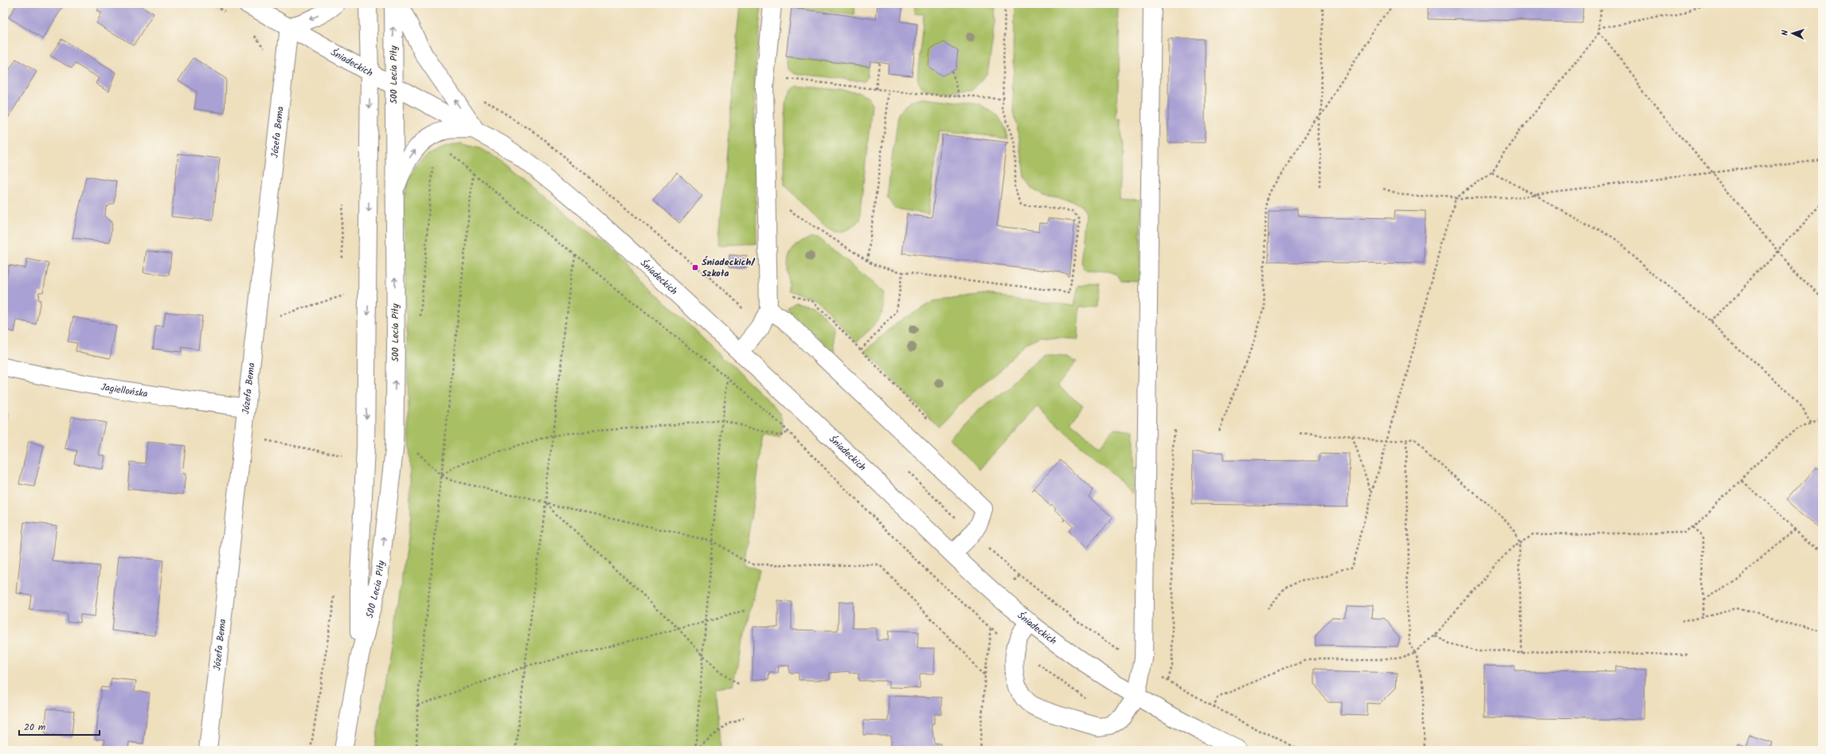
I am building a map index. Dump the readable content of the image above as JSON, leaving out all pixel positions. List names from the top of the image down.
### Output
{
  "streets": {
    "street": [
      "Śniadeckich",
      "500 Lecia Piły",
      "Józefa Bema",
      "Jagiellońska"
    ]
  },
  "crossings": [
    ["Śniadeckich", "500 Lecia Piły"],
    ["Śniadeckich", "Józefa Bema"],
    ["Józefa Bema", "Jagiellońska"]
  ],
  "places": {
    "transit": ["Śniadeckich/ Szkoła"]
  },
  "scale_bar": "20 m",
  "north": "left"
}
